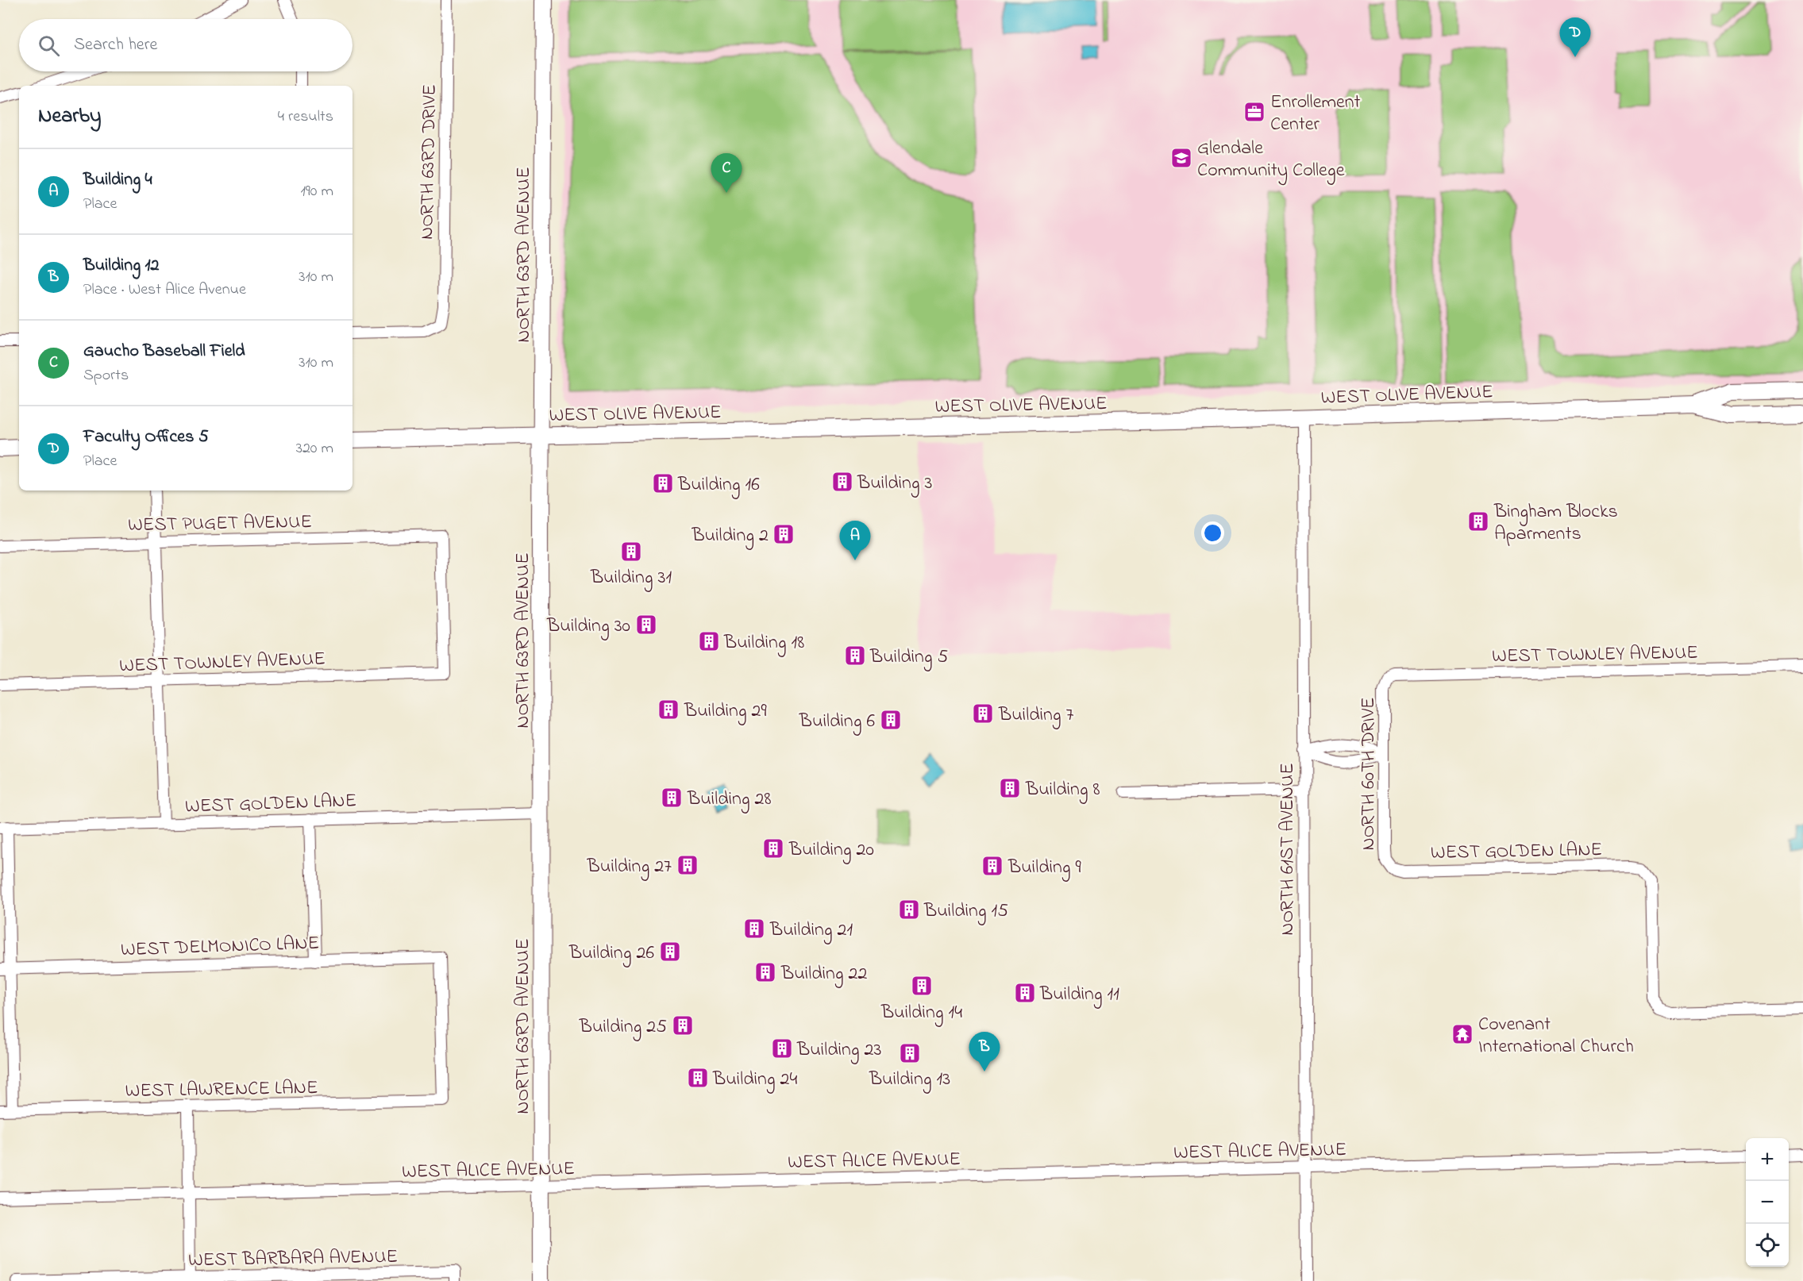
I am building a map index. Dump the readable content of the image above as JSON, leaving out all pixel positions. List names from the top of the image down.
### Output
{
  "streets": {
    "main road": ["NORTH 63RD AVENUE", "WEST OLIVE AVENUE"],
    "street": [
      "NORTH 63RD DRIVE",
      "WEST PUGET AVENUE",
      "WEST TOWNLEY AVENUE",
      "NORTH 60TH DRIVE",
      "WEST GOLDEN LANE",
      "NORTH 61ST AVENUE",
      "WEST DELMONICO LANE",
      "WEST LAWRENCE LANE",
      "WEST ALICE AVENUE",
      "WEST BARBARA AVENUE"
    ]
  },
  "crossings": [
    ["NORTH 63RD AVENUE", "WEST OLIVE AVENUE"],
    ["NORTH 63RD AVENUE", "WEST GOLDEN LANE"],
    ["NORTH 63RD AVENUE", "WEST ALICE AVENUE"],
    ["WEST OLIVE AVENUE", "NORTH 61ST AVENUE"],
    ["WEST PUGET AVENUE", "WEST TOWNLEY AVENUE"],
    ["WEST TOWNLEY AVENUE", "NORTH 60TH DRIVE"],
    ["NORTH 60TH DRIVE", "WEST GOLDEN LANE"],
    ["NORTH 61ST AVENUE", "WEST ALICE AVENUE"],
    ["WEST DELMONICO LANE", "WEST LAWRENCE LANE"]
  ],
  "places": {
    "office": ["Enrollement Center"],
    "school or university": ["Glendale Community College"],
    "building": [
      "Building 3",
      "Building 16",
      "Bingham Blocks Aparments",
      "Building 2",
      "Building 31",
      "Building 30",
      "Building 18",
      "Building 5",
      "Building 29",
      "Building 7",
      "Building 6",
      "Building 8",
      "Building 28",
      "Building 20",
      "Building 27",
      "Building 9",
      "Building 15",
      "Building 21",
      "Building 26",
      "Building 22",
      "Building 14",
      "Building 11",
      "Building 25",
      "Building 23",
      "Building 13",
      "Building 24"
    ],
    "temple": ["Covenant International Church"]
  },
  "page": {
    "pins": [
      "D",
      "C",
      "A",
      "B"
    ],
    "search": "Search here",
    "heading": ["Nearby", "4 results"],
    "list": [
      {
        "mark": "A",
        "name": "Building 4",
        "note": "Place",
        "value": "190 m"
      },
      {
        "mark": "B",
        "name": "Building 12",
        "note": "Place · West Alice Avenue",
        "value": "310 m"
      },
      {
        "mark": "C",
        "name": "Gaucho Baseball Field",
        "note": "Sports",
        "value": "310 m"
      },
      {
        "mark": "D",
        "name": "Faculty Offices 5",
        "note": "Place",
        "value": "320 m"
      }
    ],
    "map_buttons": ["+", "−"]
  }
}
